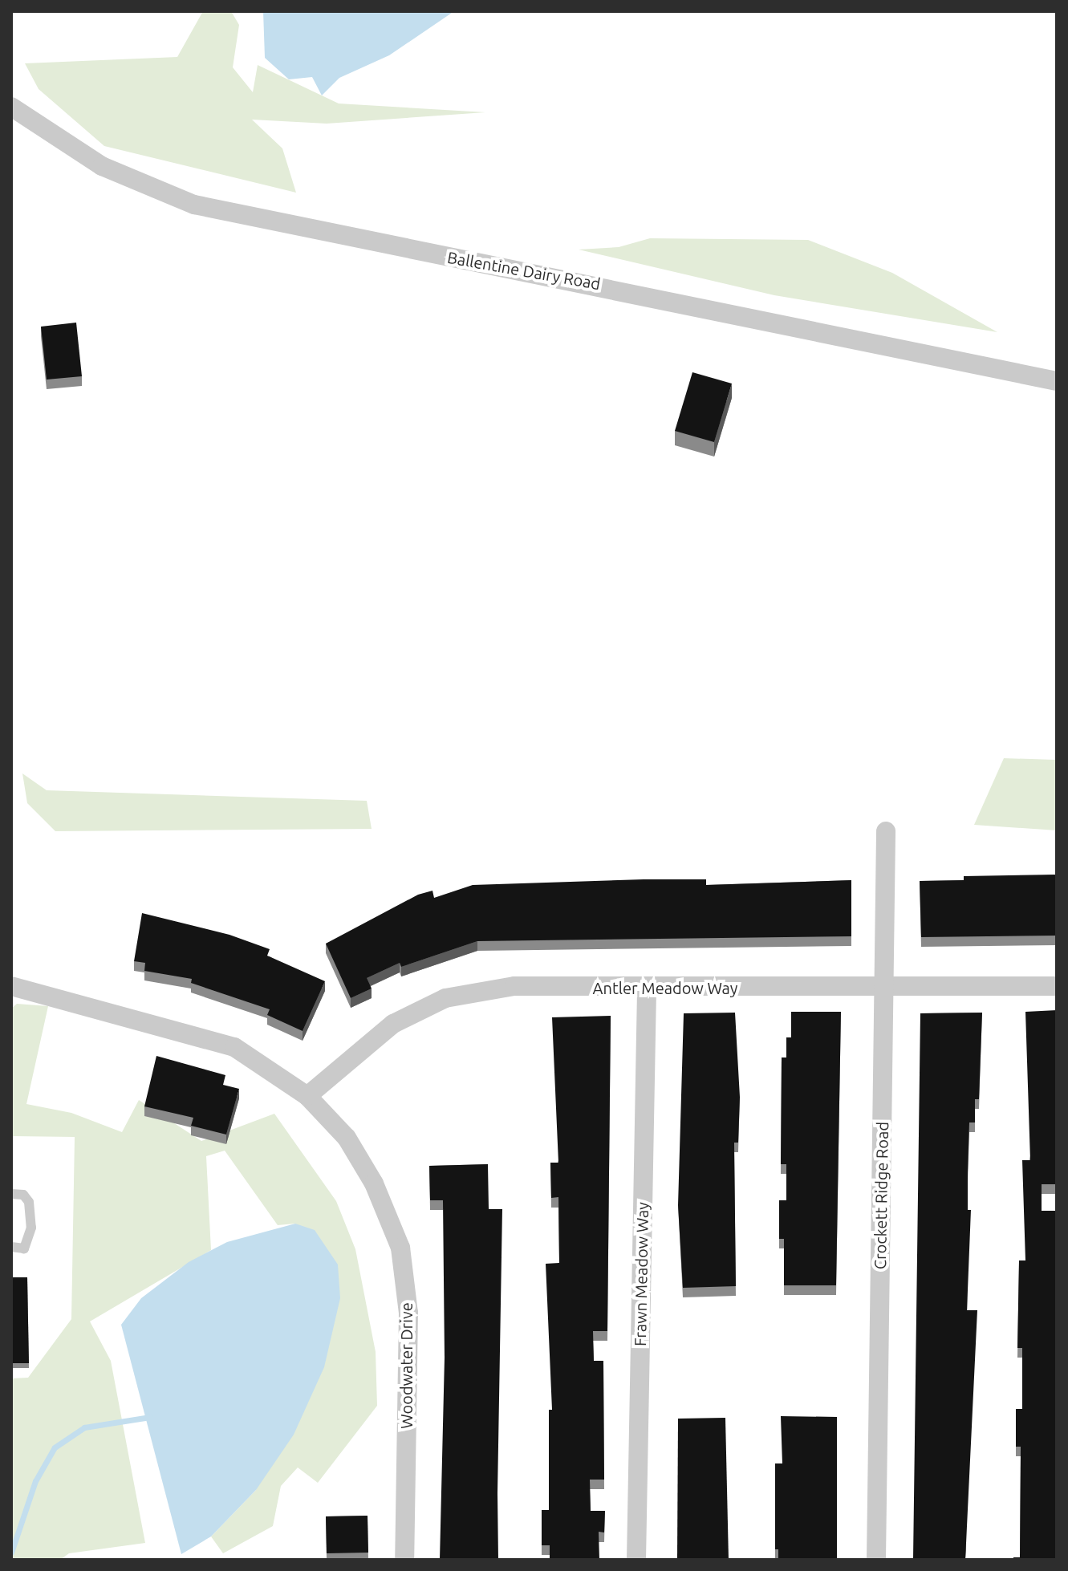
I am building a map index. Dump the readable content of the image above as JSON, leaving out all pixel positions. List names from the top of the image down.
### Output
{
  "streets": {
    "street": [
      "Ballentine Dairy Road",
      "Antler Meadow Way",
      "Crockett Ridge Road",
      "Frawn Meadow Way",
      "Woodwater Drive"
    ]
  },
  "crossings": [
    ["Antler Meadow Way", "Crockett Ridge Road"],
    ["Antler Meadow Way", "Frawn Meadow Way"],
    ["Antler Meadow Way", "Woodwater Drive"]
  ]
}
